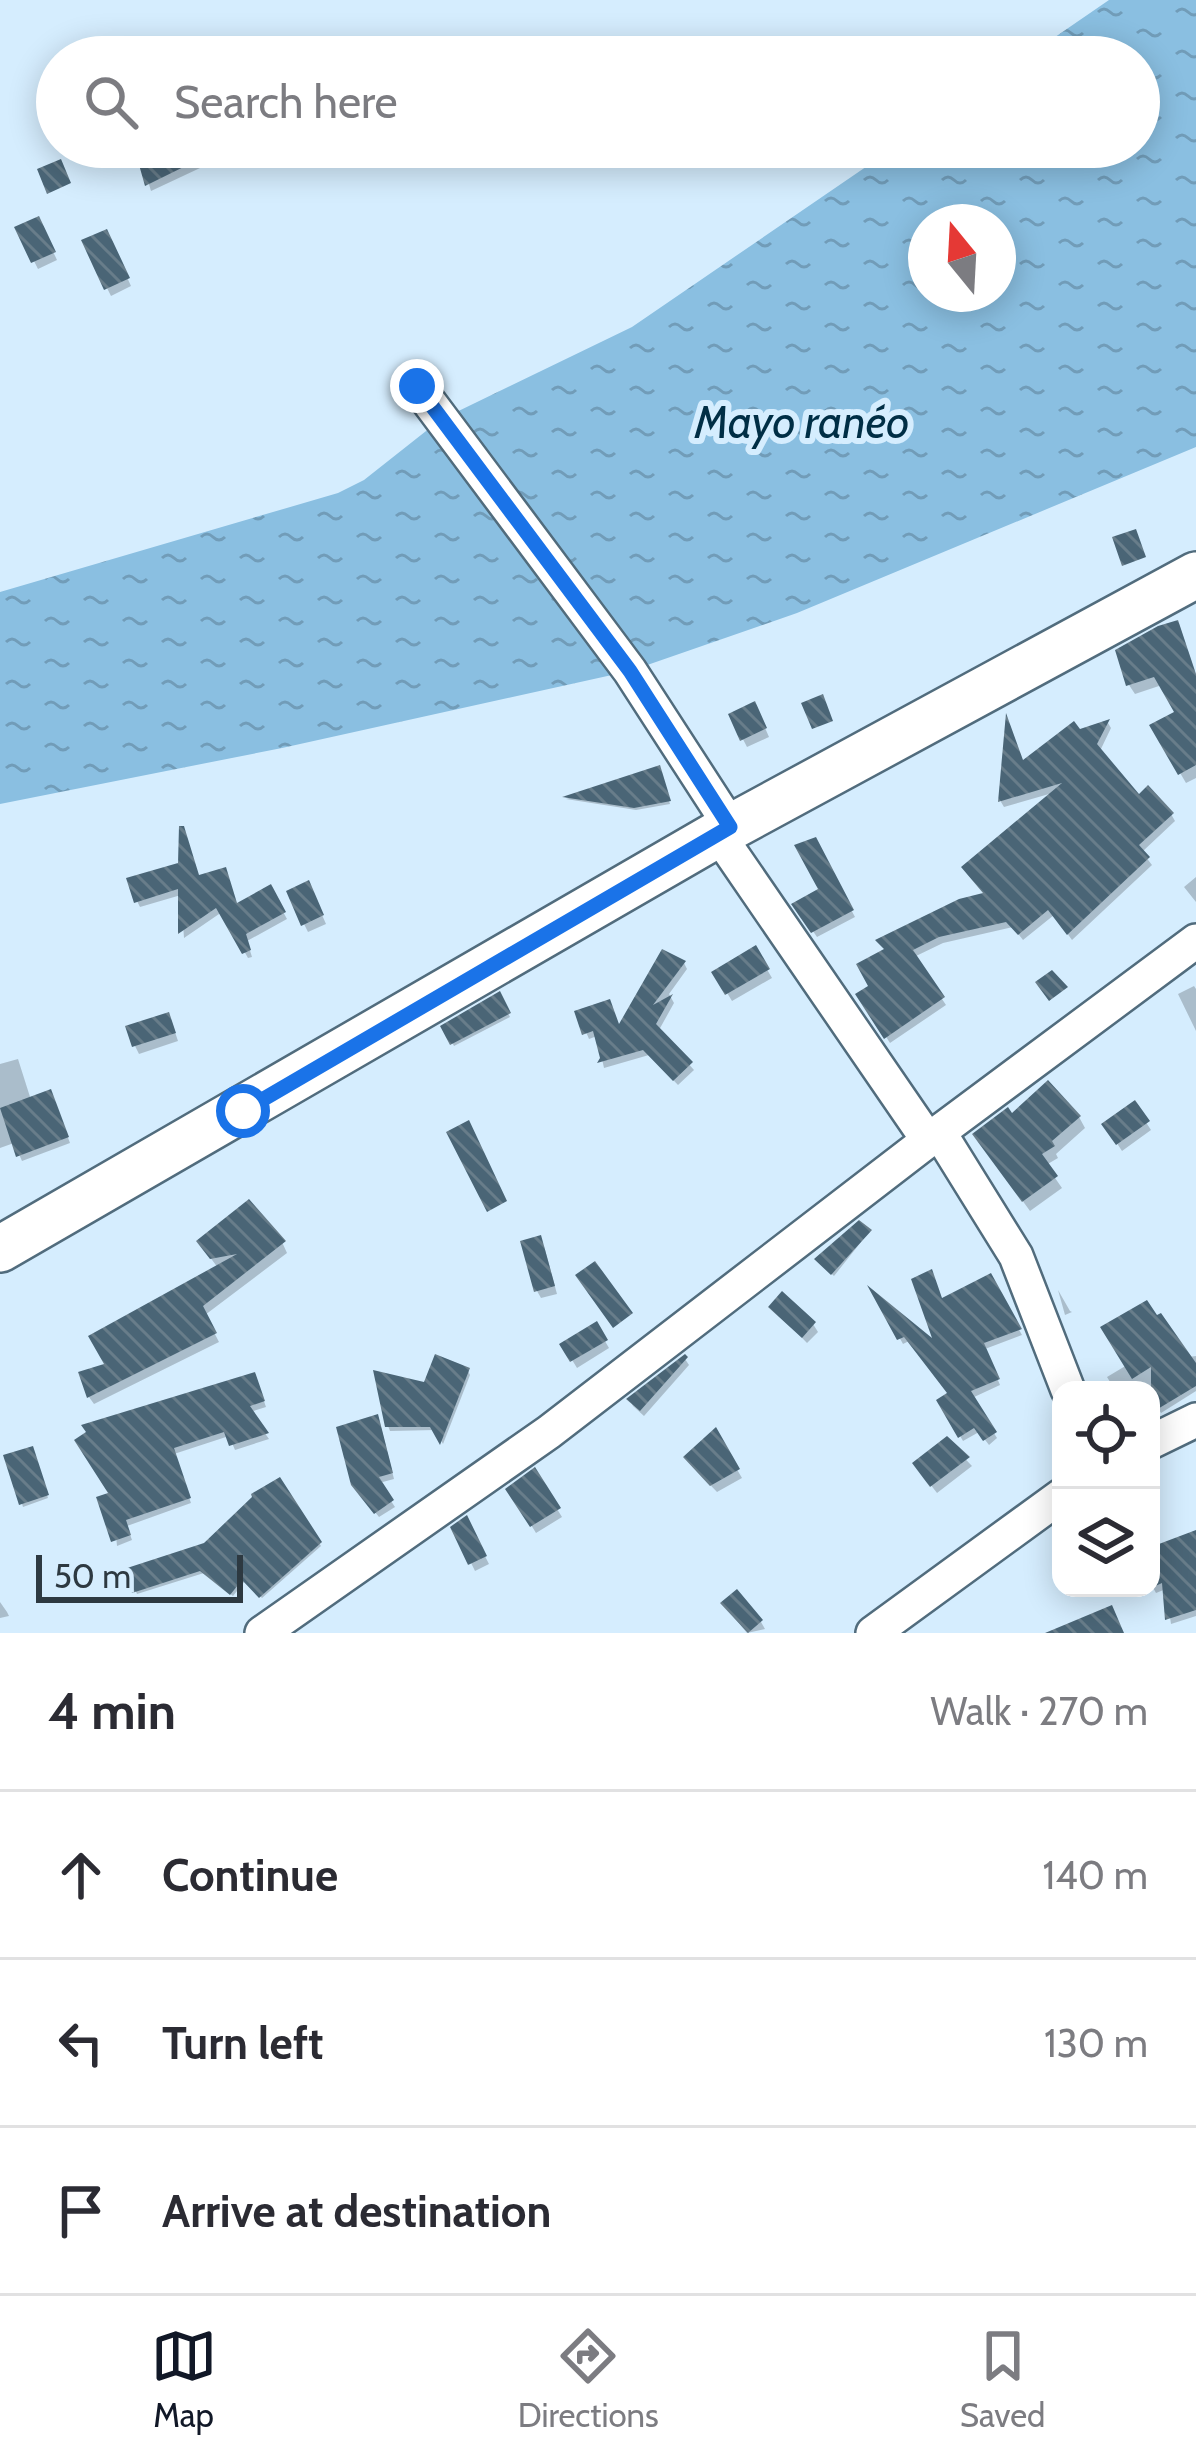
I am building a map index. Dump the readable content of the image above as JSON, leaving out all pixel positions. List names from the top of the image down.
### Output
{
  "water": ["Mayo ranéo"],
  "scale_bar": "50 m",
  "north": "top",
  "page": {
    "search": "Search here",
    "scale": "50 m",
    "heading": ["4 min", "Walk · 270 m"],
    "list": [
      ["Continue", "140 m"],
      ["Turn left", "130 m"],
      "Arrive at destination"
    ],
    "nav": ["Map", "Directions", "Saved"]
  }
}
